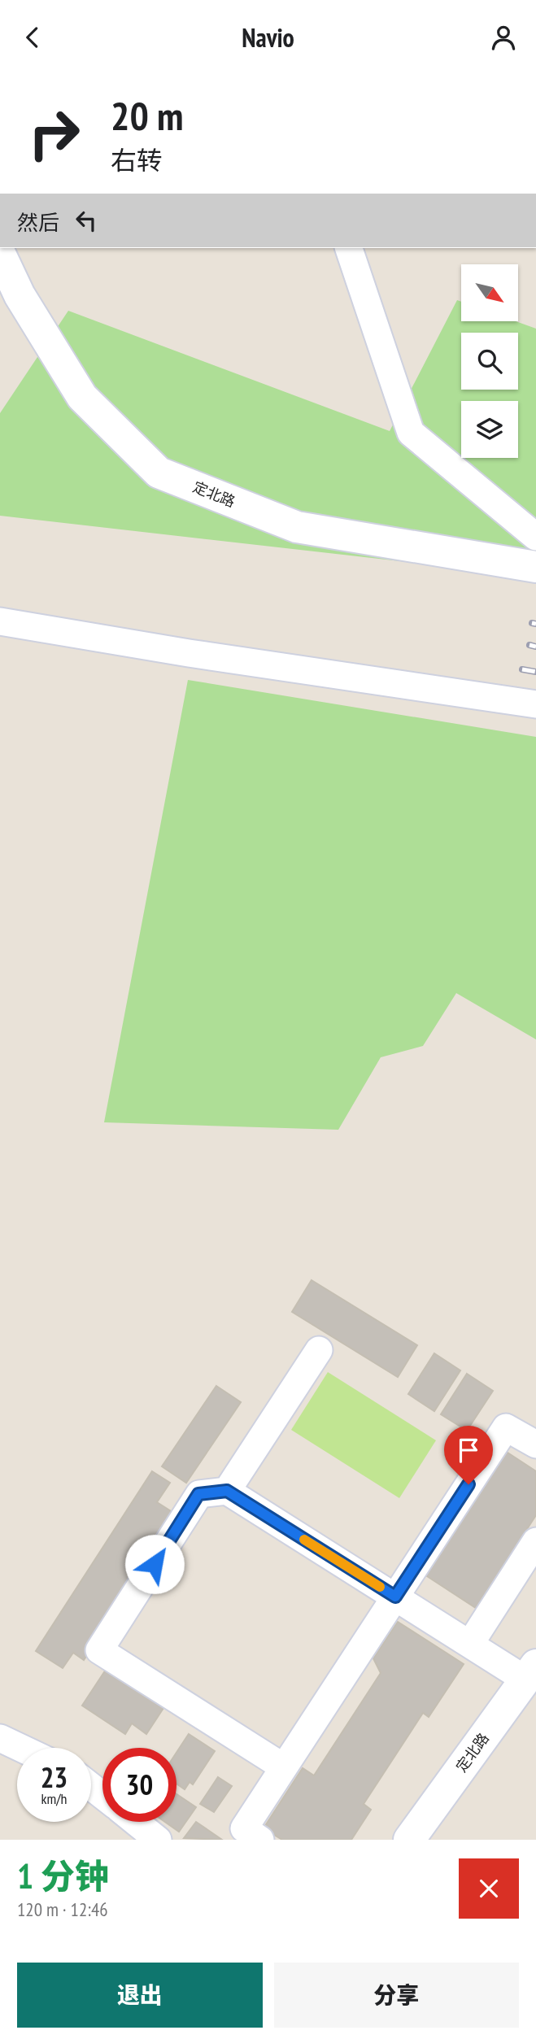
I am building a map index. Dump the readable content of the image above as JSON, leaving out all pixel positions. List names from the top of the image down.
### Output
{
  "streets": {
    "street": ["定北路"]
  },
  "north": "bottom right",
  "page": {
    "header": "Navio",
    "turn": ["20 m", "右转"],
    "then": "然后",
    "speed": "23 km/h",
    "limit": "30",
    "heading": ["1 分钟", "120 m · 12:46"],
    "buttons": ["退出", "分享"]
  }
}
